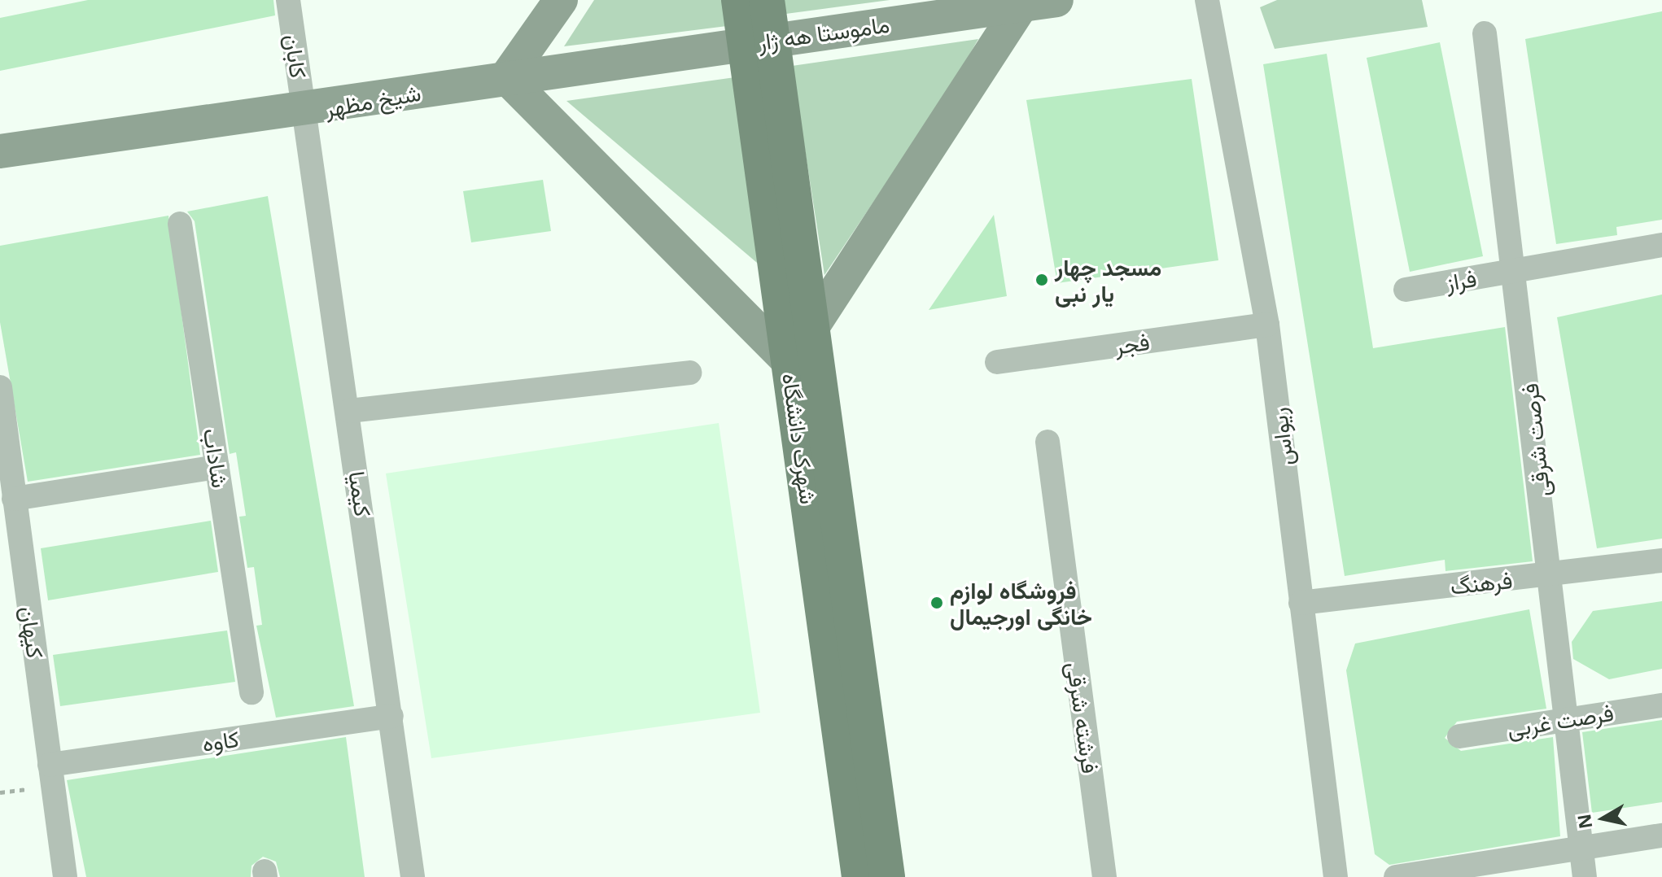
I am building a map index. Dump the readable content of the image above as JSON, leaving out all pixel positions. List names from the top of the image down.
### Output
{
  "streets": {
    "main road": ["ماموستا هه ژار", "شیخ مظهر", "شهرک دانشگاه"],
    "street": [
      "کابان",
      "فراز",
      "فجر",
      "ریواس",
      "فرصت شرقی",
      "شاداب",
      "کیمیا",
      "فرهنگ",
      "کیهان",
      "فرشته شرقی",
      "فرصت غربی",
      "کاوه"
    ]
  },
  "crossings": [
    ["ماموستا هه ژار", "شیخ مظهر"],
    ["ماموستا هه ژار", "شهرک دانشگاه"],
    ["کابان", "شیخ مظهر"],
    ["کابان", "کیمیا"],
    ["شیخ مظهر", "شهرک دانشگاه"],
    ["شیخ مظهر", "کیمیا"],
    ["فراز", "فرصت شرقی"],
    ["فجر", "ریواس"],
    ["ریواس", "فرهنگ"],
    ["فرصت شرقی", "فرهنگ"],
    ["فرصت شرقی", "فرصت غربی"],
    ["کیمیا", "کاوه"],
    ["کیهان", "کاوه"]
  ],
  "places": ["مسجد چهار یار نبی", "فروشگاه لوازم خانگی اورجیمال"],
  "north": "left"
}
